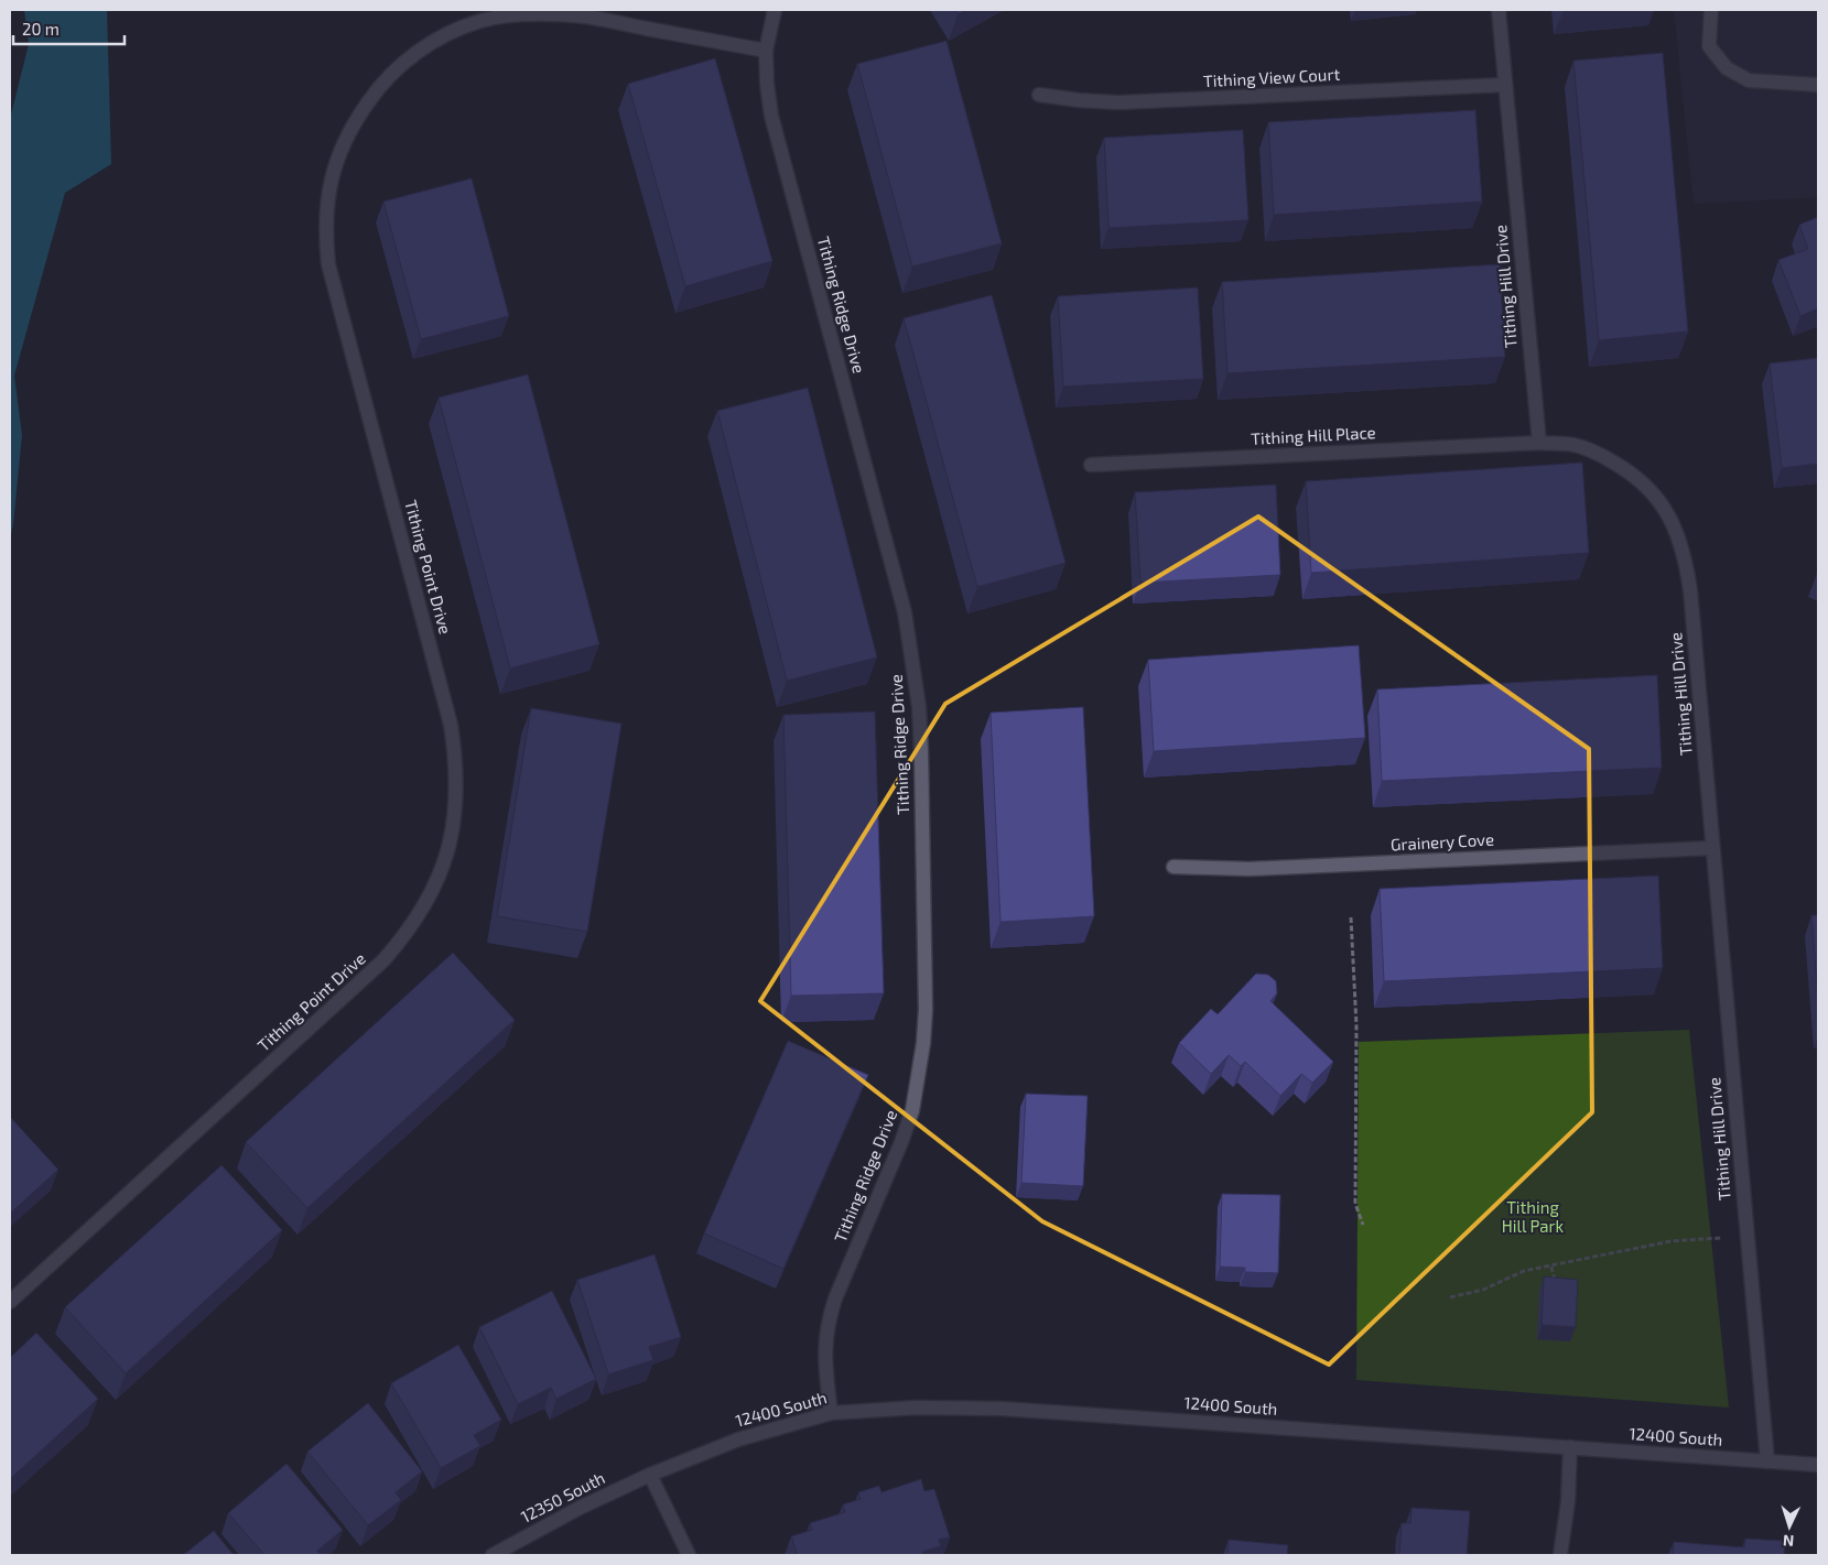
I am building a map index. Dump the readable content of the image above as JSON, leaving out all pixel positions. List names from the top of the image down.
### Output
{
  "streets": {
    "street": [
      "Tithing View Court",
      "Tithing Hill Drive",
      "Tithing Ridge Drive",
      "Tithing Hill Place",
      "Tithing Point Drive",
      "Grainery Cove",
      "12400 South",
      "12350 South"
    ]
  },
  "crossings": [
    ["Tithing View Court", "Tithing Hill Drive"],
    ["Tithing Hill Drive", "Tithing Hill Place"],
    ["Tithing Hill Drive", "Grainery Cove"],
    ["Tithing Hill Drive", "12400 South"],
    ["Tithing Ridge Drive", "Tithing Point Drive"],
    ["Tithing Ridge Drive", "12400 South"],
    ["12400 South", "12350 South"]
  ],
  "parks": ["Tithing Hill Park"],
  "scale_bar": "20 m",
  "north": "bottom"
}
